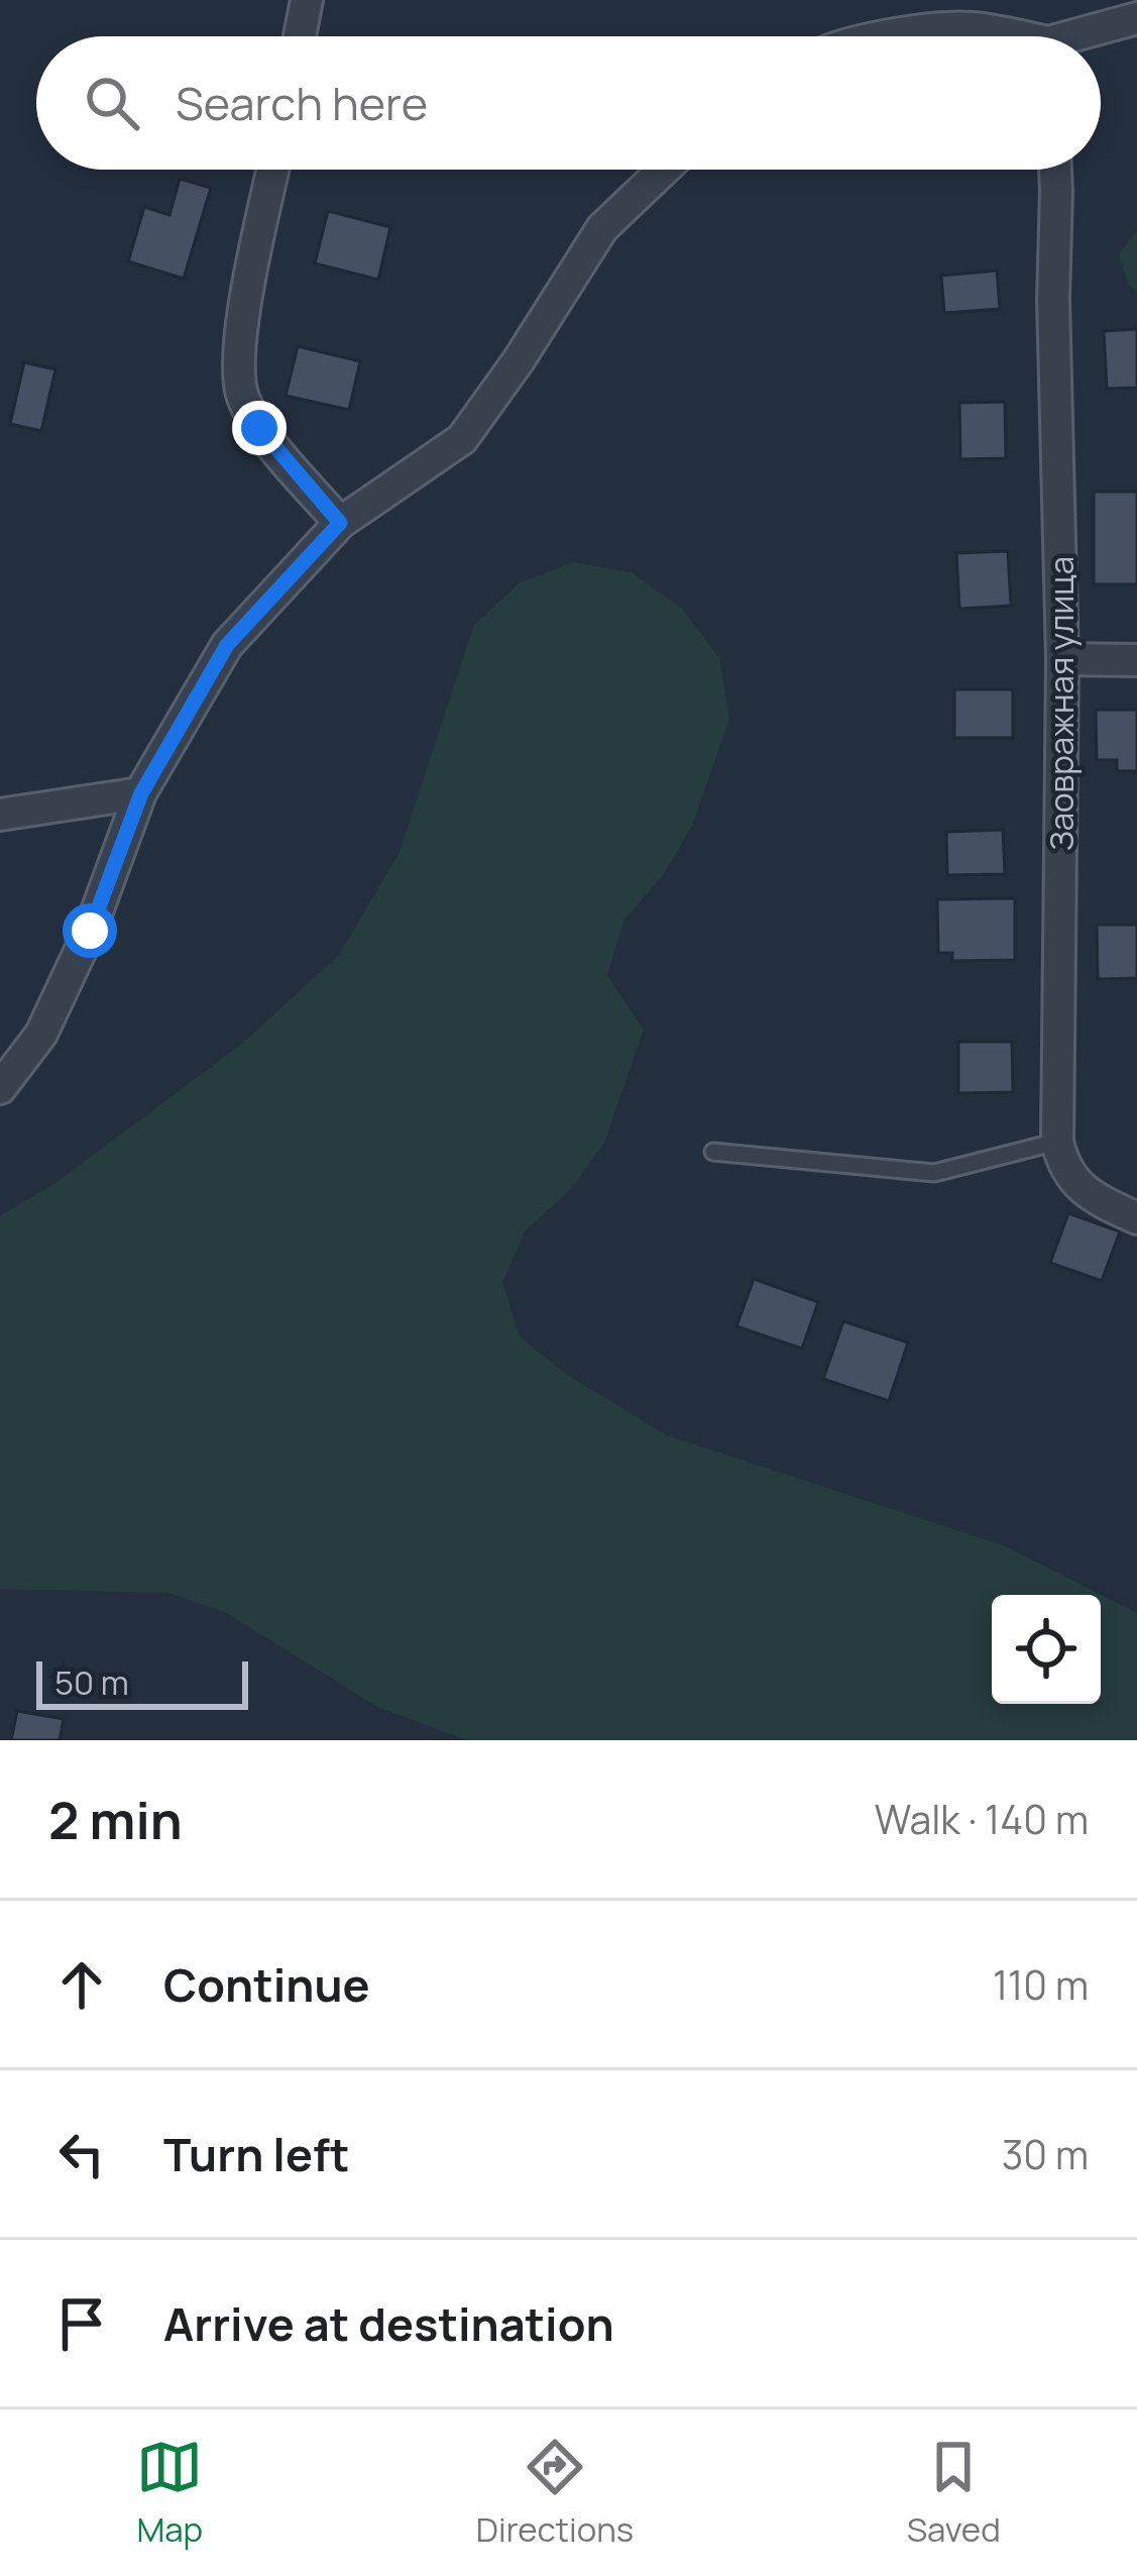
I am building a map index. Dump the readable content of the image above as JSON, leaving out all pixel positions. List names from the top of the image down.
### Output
{
  "streets": {
    "street": ["Заовражная улица"]
  },
  "scale_bar": "50 m",
  "page": {
    "search": "Search here",
    "scale": "50 m",
    "heading": ["2 min", "Walk · 140 m"],
    "list": [
      ["Continue", "110 m"],
      ["Turn left", "30 m"],
      "Arrive at destination"
    ],
    "nav": ["Map", "Directions", "Saved"]
  }
}
